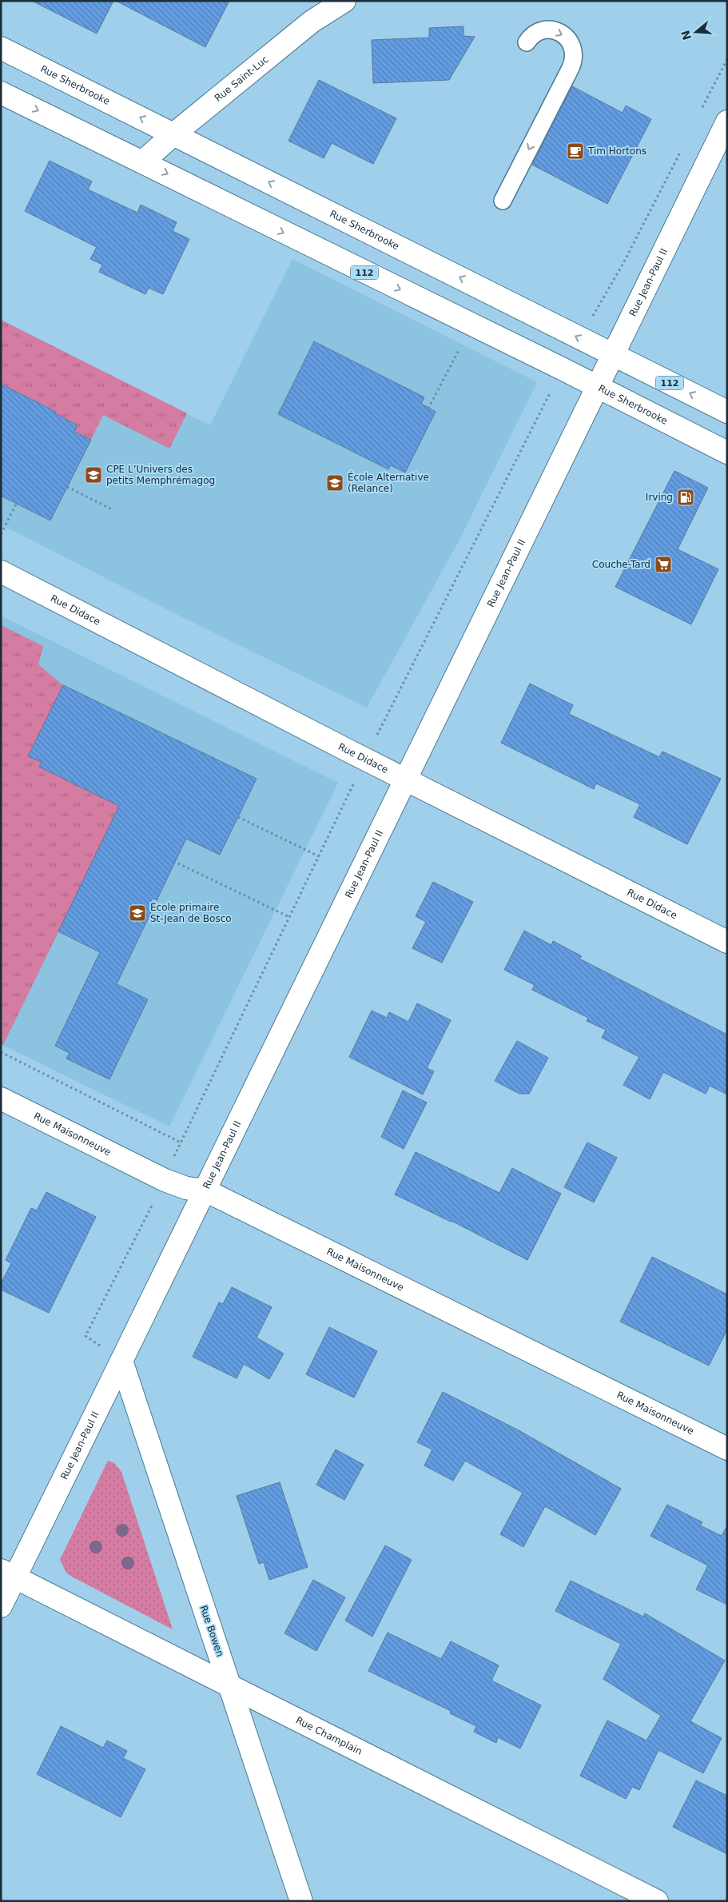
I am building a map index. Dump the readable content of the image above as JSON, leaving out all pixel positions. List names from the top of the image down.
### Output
{
  "streets": {
    "street": [
      "Rue Saint-Luc",
      "Rue Sherbrooke",
      "112",
      "Rue Jean-Paul II",
      "Rue Didace",
      "Rue Maisonneuve",
      "Rue Bowen",
      "Rue Champlain"
    ]
  },
  "crossings": [
    ["Rue Saint-Luc", "Rue Sherbrooke"],
    ["Rue Sherbrooke", "Rue Jean-Paul II"],
    ["Rue Jean-Paul II", "Rue Didace"],
    ["Rue Jean-Paul II", "Rue Maisonneuve"],
    ["Rue Jean-Paul II", "Rue Bowen"],
    ["Rue Jean-Paul II", "Rue Champlain"],
    ["Rue Bowen", "Rue Champlain"]
  ],
  "places": {
    "cafe": ["Tim Hortons"],
    "school or university": ["CPE L’Univers des petits Memphrémagog", "École Alternative (Relance)", "École primaire St-Jean de Bosco"],
    "fuel station": ["Irving"],
    "supermarket": ["Couche-Tard"]
  },
  "north": "left"
}
